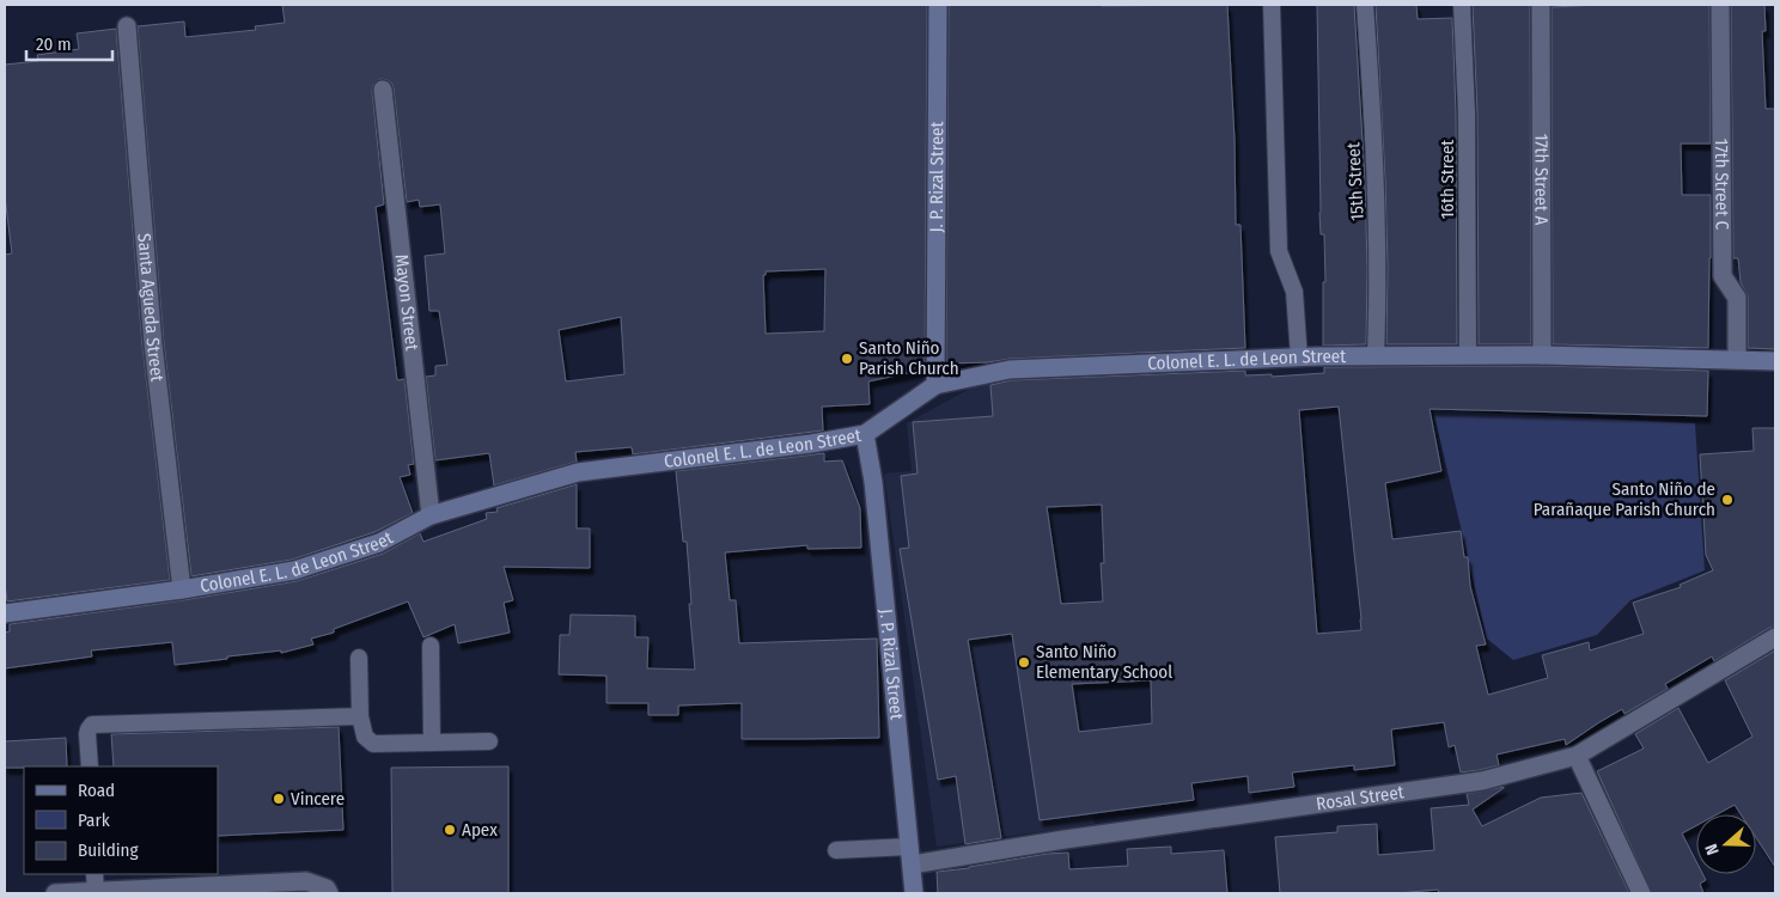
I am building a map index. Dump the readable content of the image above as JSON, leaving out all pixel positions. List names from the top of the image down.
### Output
{
  "streets": {
    "street": [
      "J. P. Rizal Street",
      "17th Street A",
      "17th Street C",
      "Mayon Street",
      "Santa Agueda Street",
      "Colonel E. L. de Leon Street",
      "Rosal Street"
    ],
    "lane": ["16th Street", "15th Street"]
  },
  "crossings": [
    ["J. P. Rizal Street", "Colonel E. L. de Leon Street"],
    ["J. P. Rizal Street", "Rosal Street"],
    ["16th Street", "Colonel E. L. de Leon Street"],
    ["17th Street A", "Colonel E. L. de Leon Street"],
    ["15th Street", "Colonel E. L. de Leon Street"],
    ["17th Street C", "Colonel E. L. de Leon Street"],
    ["Mayon Street", "Colonel E. L. de Leon Street"],
    ["Santa Agueda Street", "Colonel E. L. de Leon Street"]
  ],
  "places": [
    "Santo Niño Parish Church",
    "Santo Niño de Parañaque Parish Church",
    "Santo Niño Elementary School",
    "Vincere",
    "Apex"
  ],
  "legend": ["Road", "Park", "Building"],
  "scale_bar": "20 m",
  "north": "left"
}
